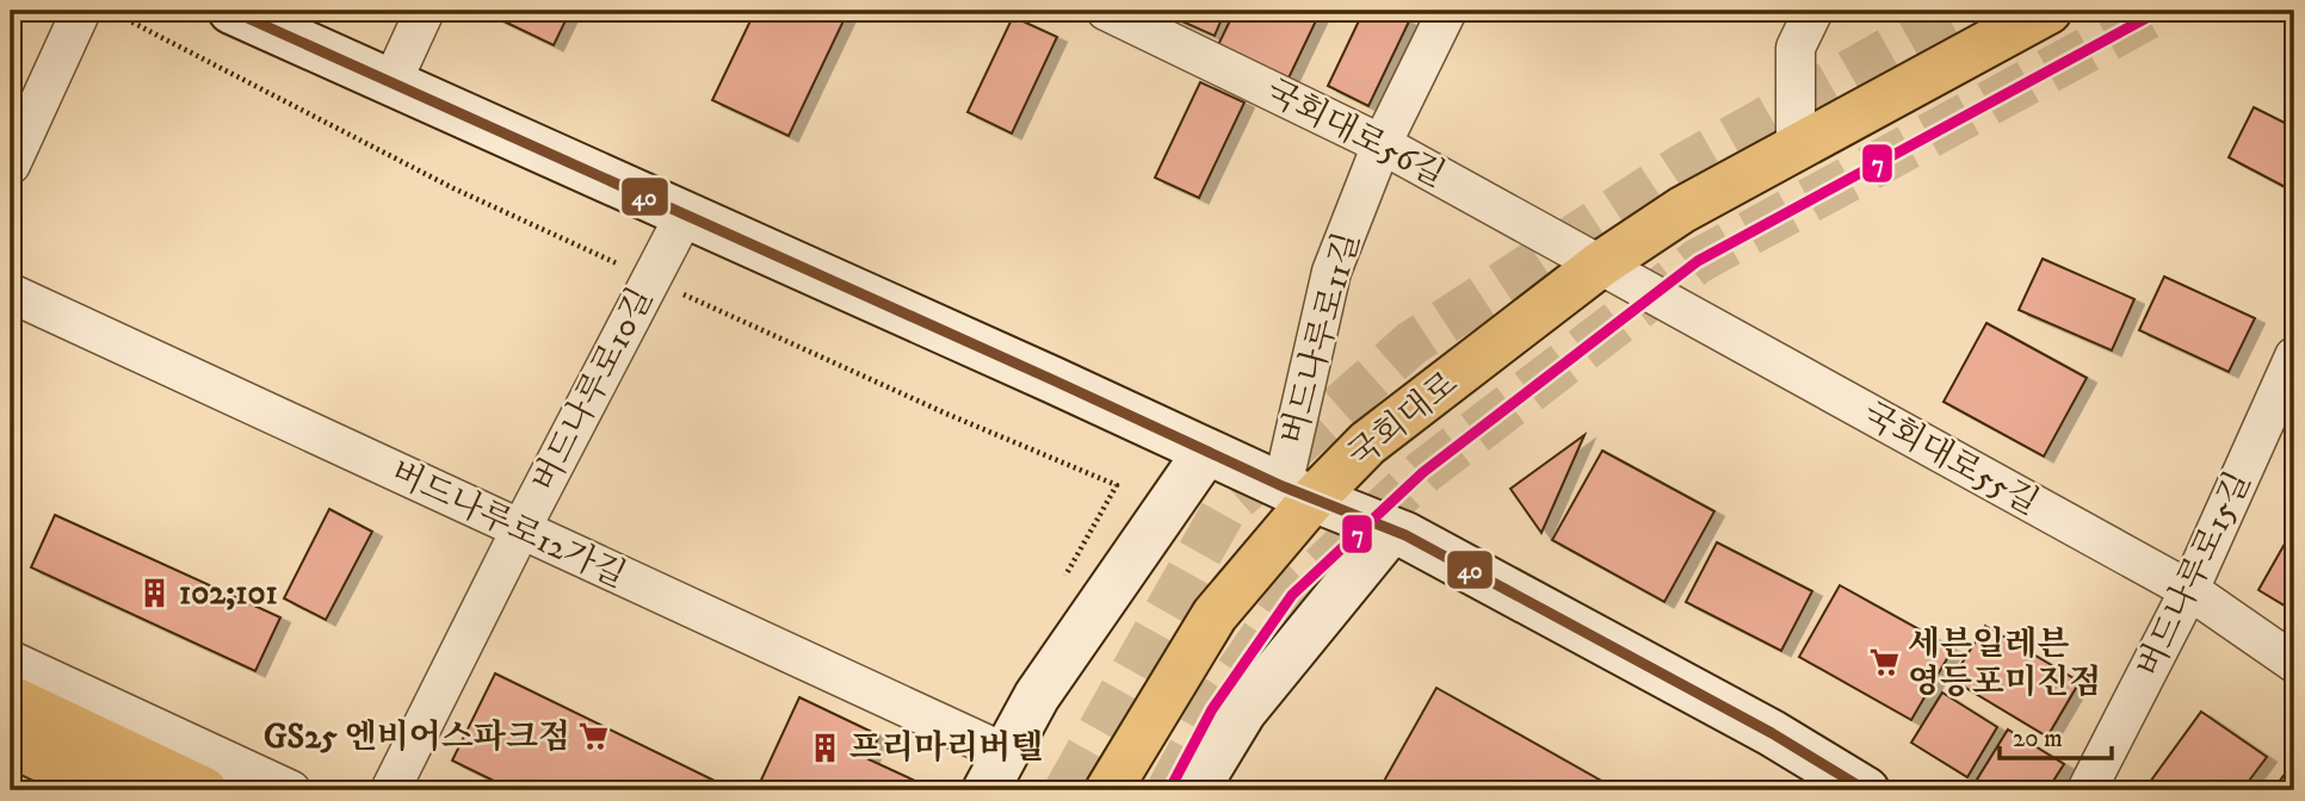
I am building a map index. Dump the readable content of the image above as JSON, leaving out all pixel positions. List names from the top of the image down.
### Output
{
  "streets": {
    "main road": ["국회대로"],
    "street": [
      "국회대로56길",
      "버드나루로11길",
      "버드나루로10길",
      "국회대로55길",
      "버드나루로12가길",
      "버드나루로15길"
    ]
  },
  "crossings": [
    ["국회대로56길", "버드나루로11길"],
    ["국회대로56길", "국회대로"],
    ["국회대로56길", "국회대로55길"],
    ["버드나루로11길", "국회대로"],
    ["버드나루로10길", "버드나루로12가길"],
    ["국회대로", "국회대로55길"],
    ["국회대로55길", "버드나루로15길"]
  ],
  "places": {
    "building": ["102;101", "프리마리버텔"],
    "supermarket": ["세븐일레븐 영등포미진점", "GS25 엔비어스파크점"]
  },
  "lines": ["transit line 40", "transit line 7"],
  "scale_bar": "20 m"
}
